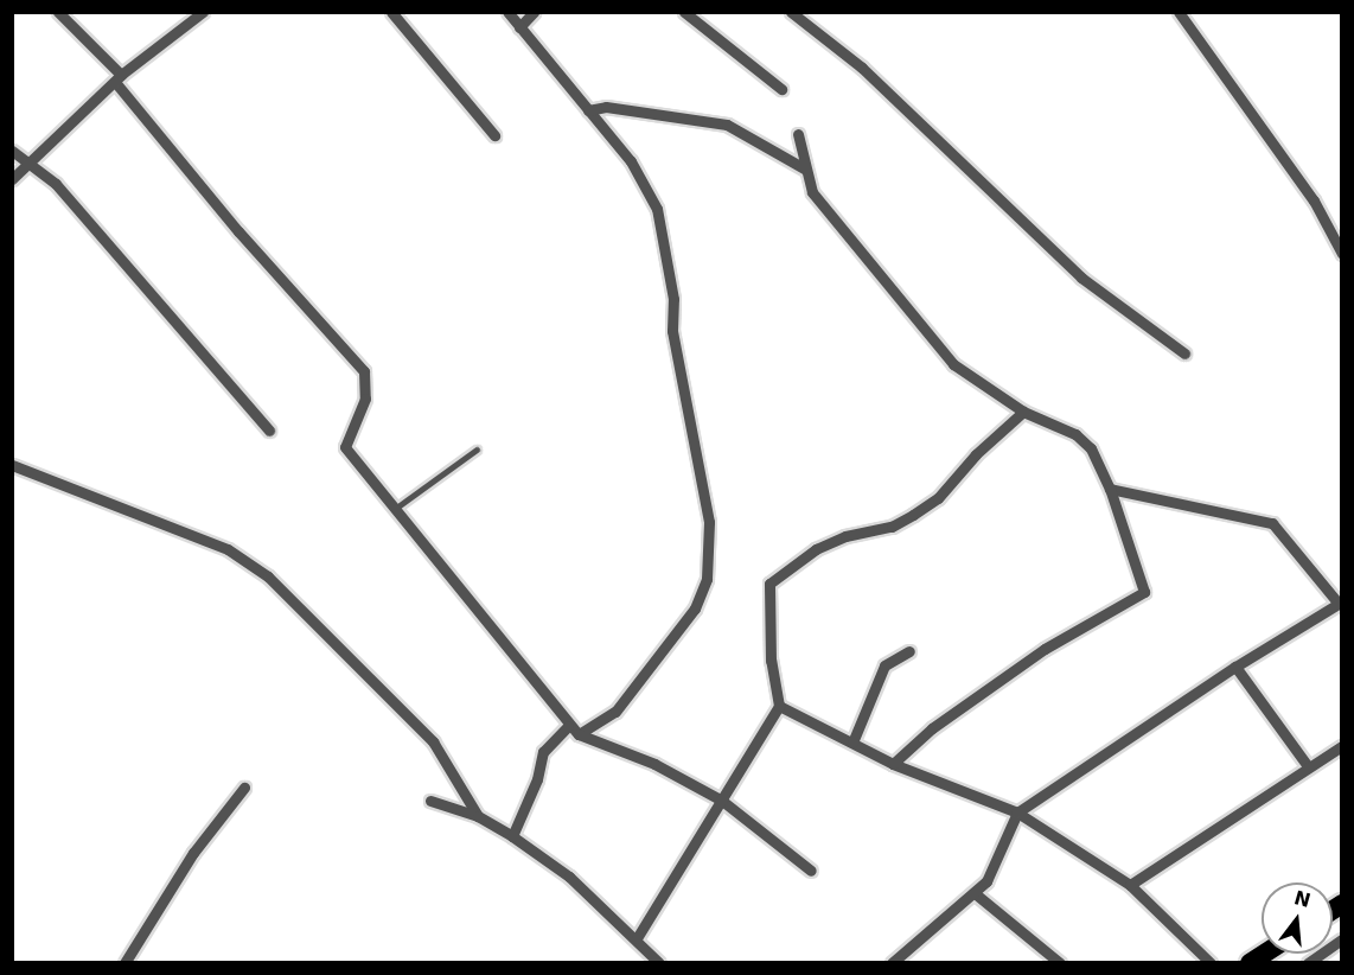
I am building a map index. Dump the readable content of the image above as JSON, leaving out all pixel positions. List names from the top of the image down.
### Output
{
  "north": "top"
}
